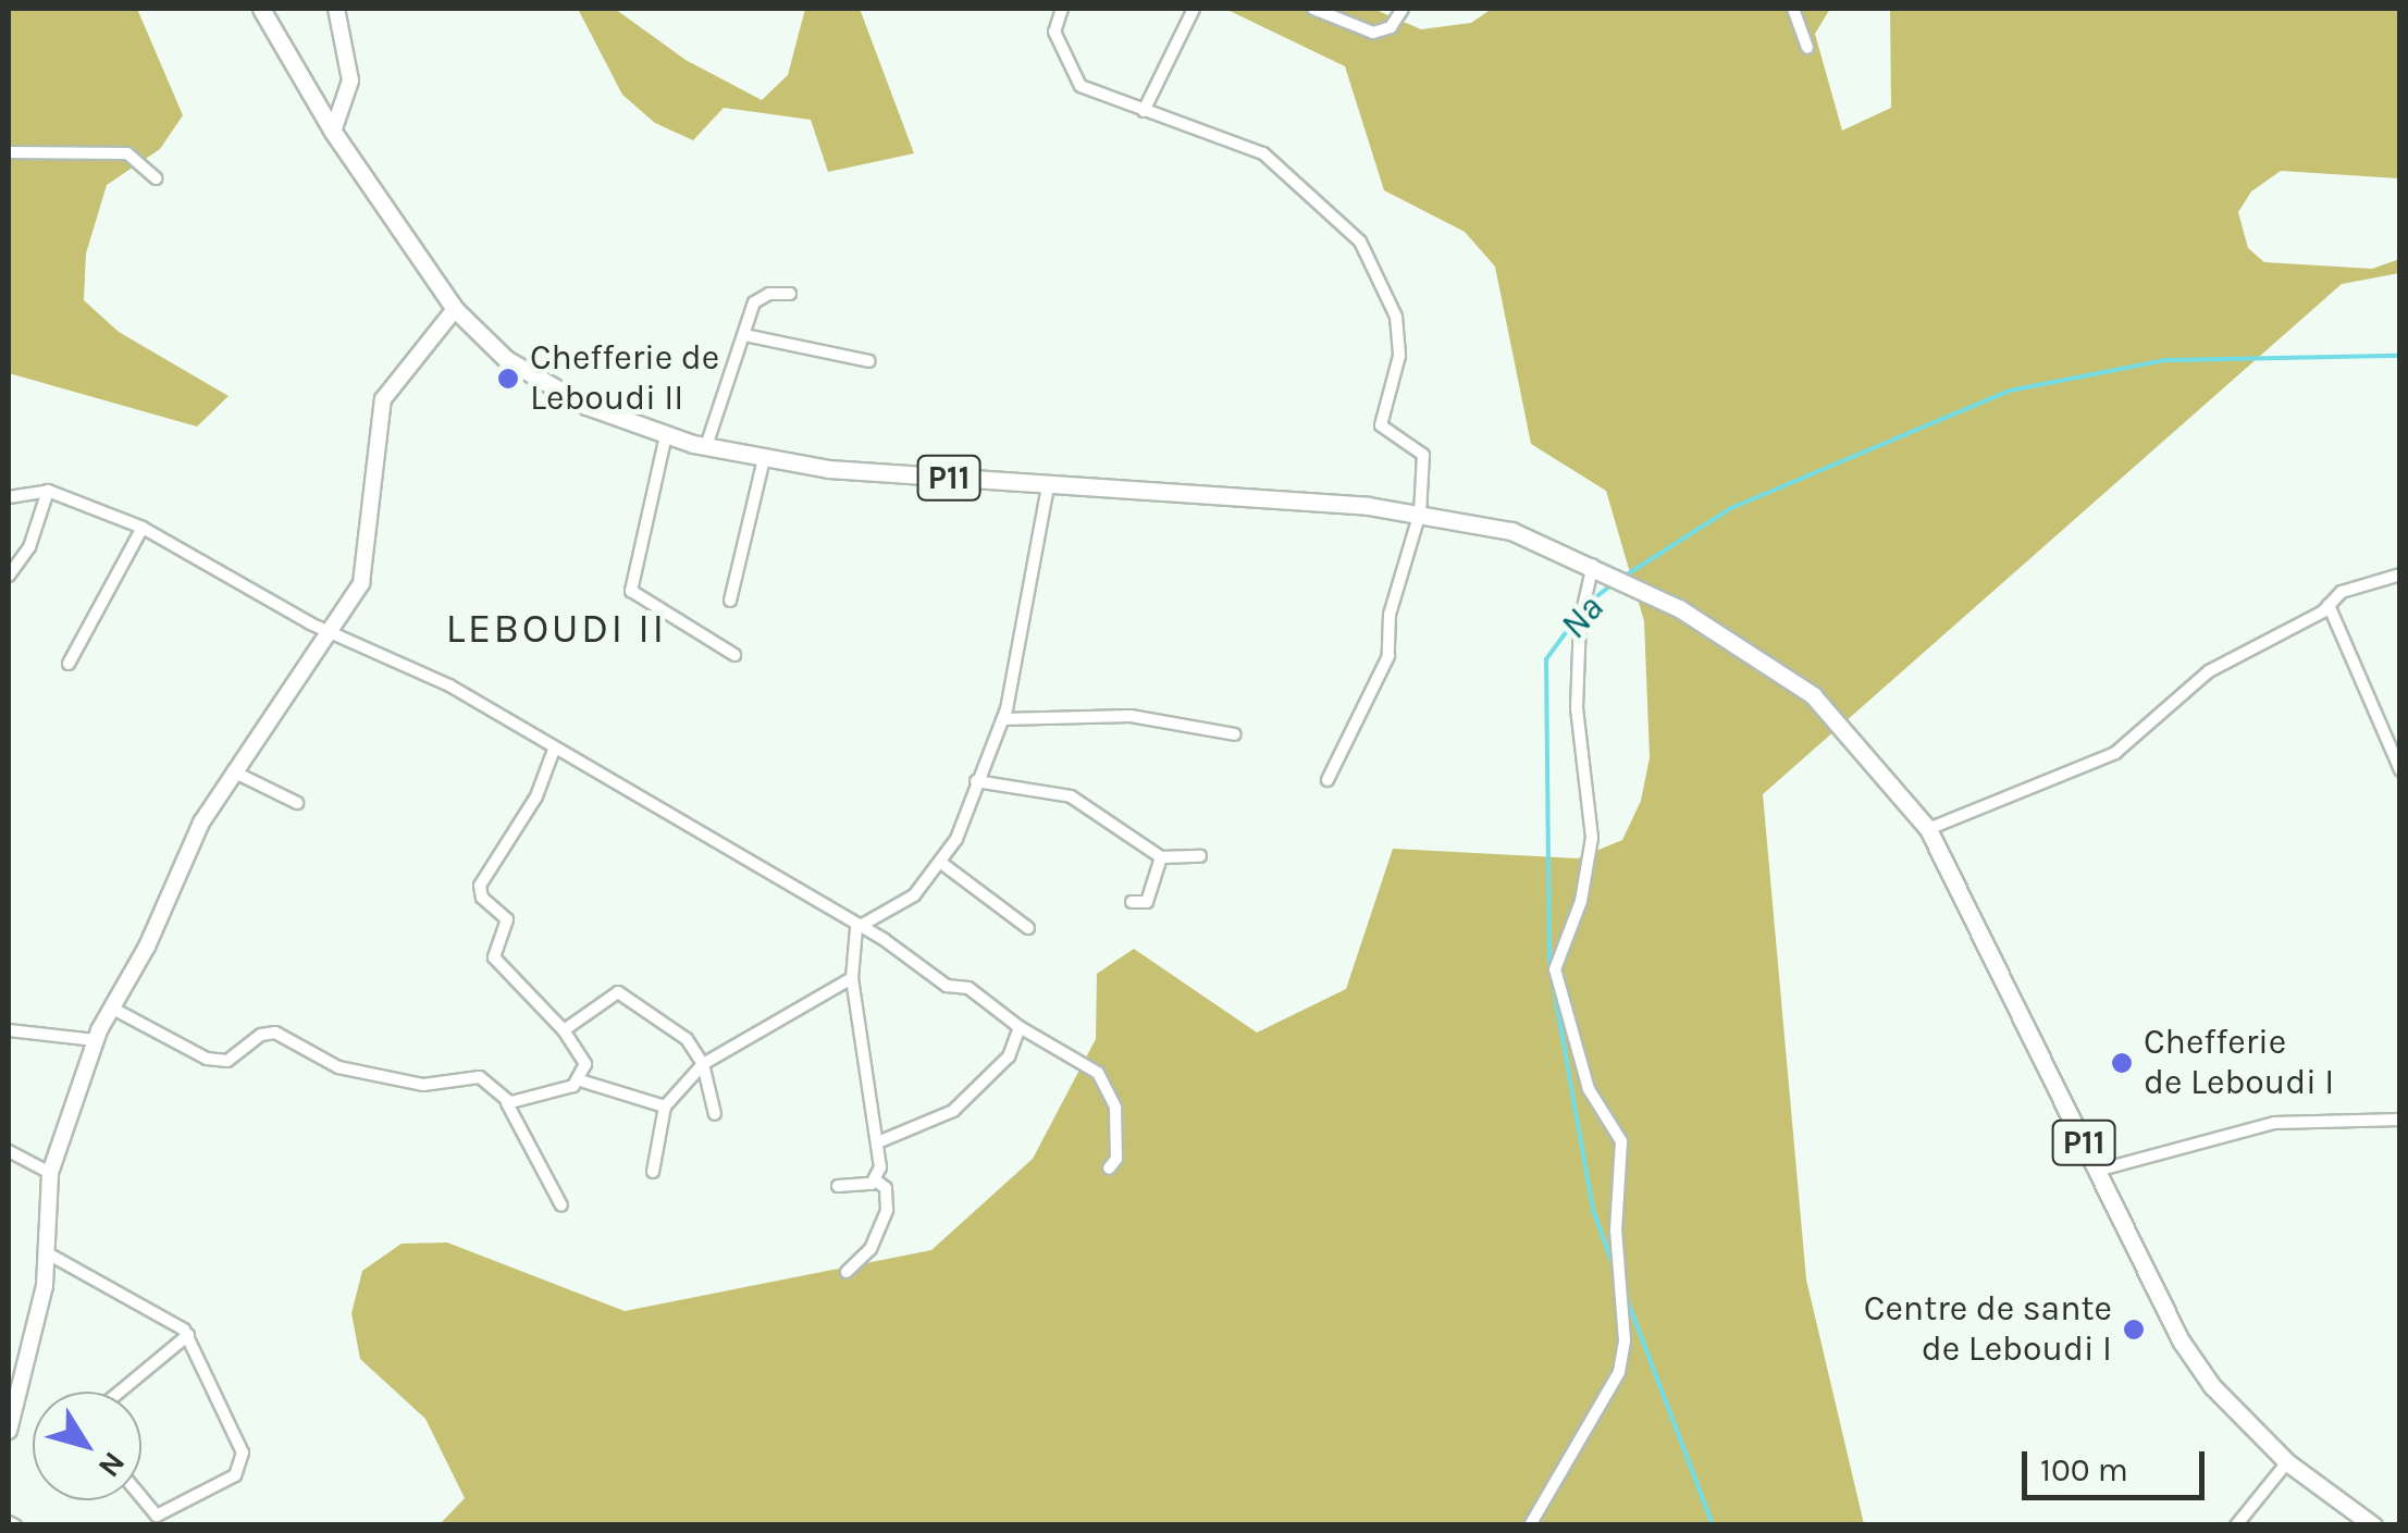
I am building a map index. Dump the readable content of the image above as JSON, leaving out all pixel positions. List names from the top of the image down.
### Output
{
  "streets": {
    "main road": ["P11"]
  },
  "districts": ["LEBOUDI II"],
  "water": ["Na"],
  "places": ["Chefferie de Leboudi II", "Chefferie de Leboudi I", "Centre de sante de Leboudi I"],
  "scale_bar": "100 m",
  "north": "bottom right"
}
